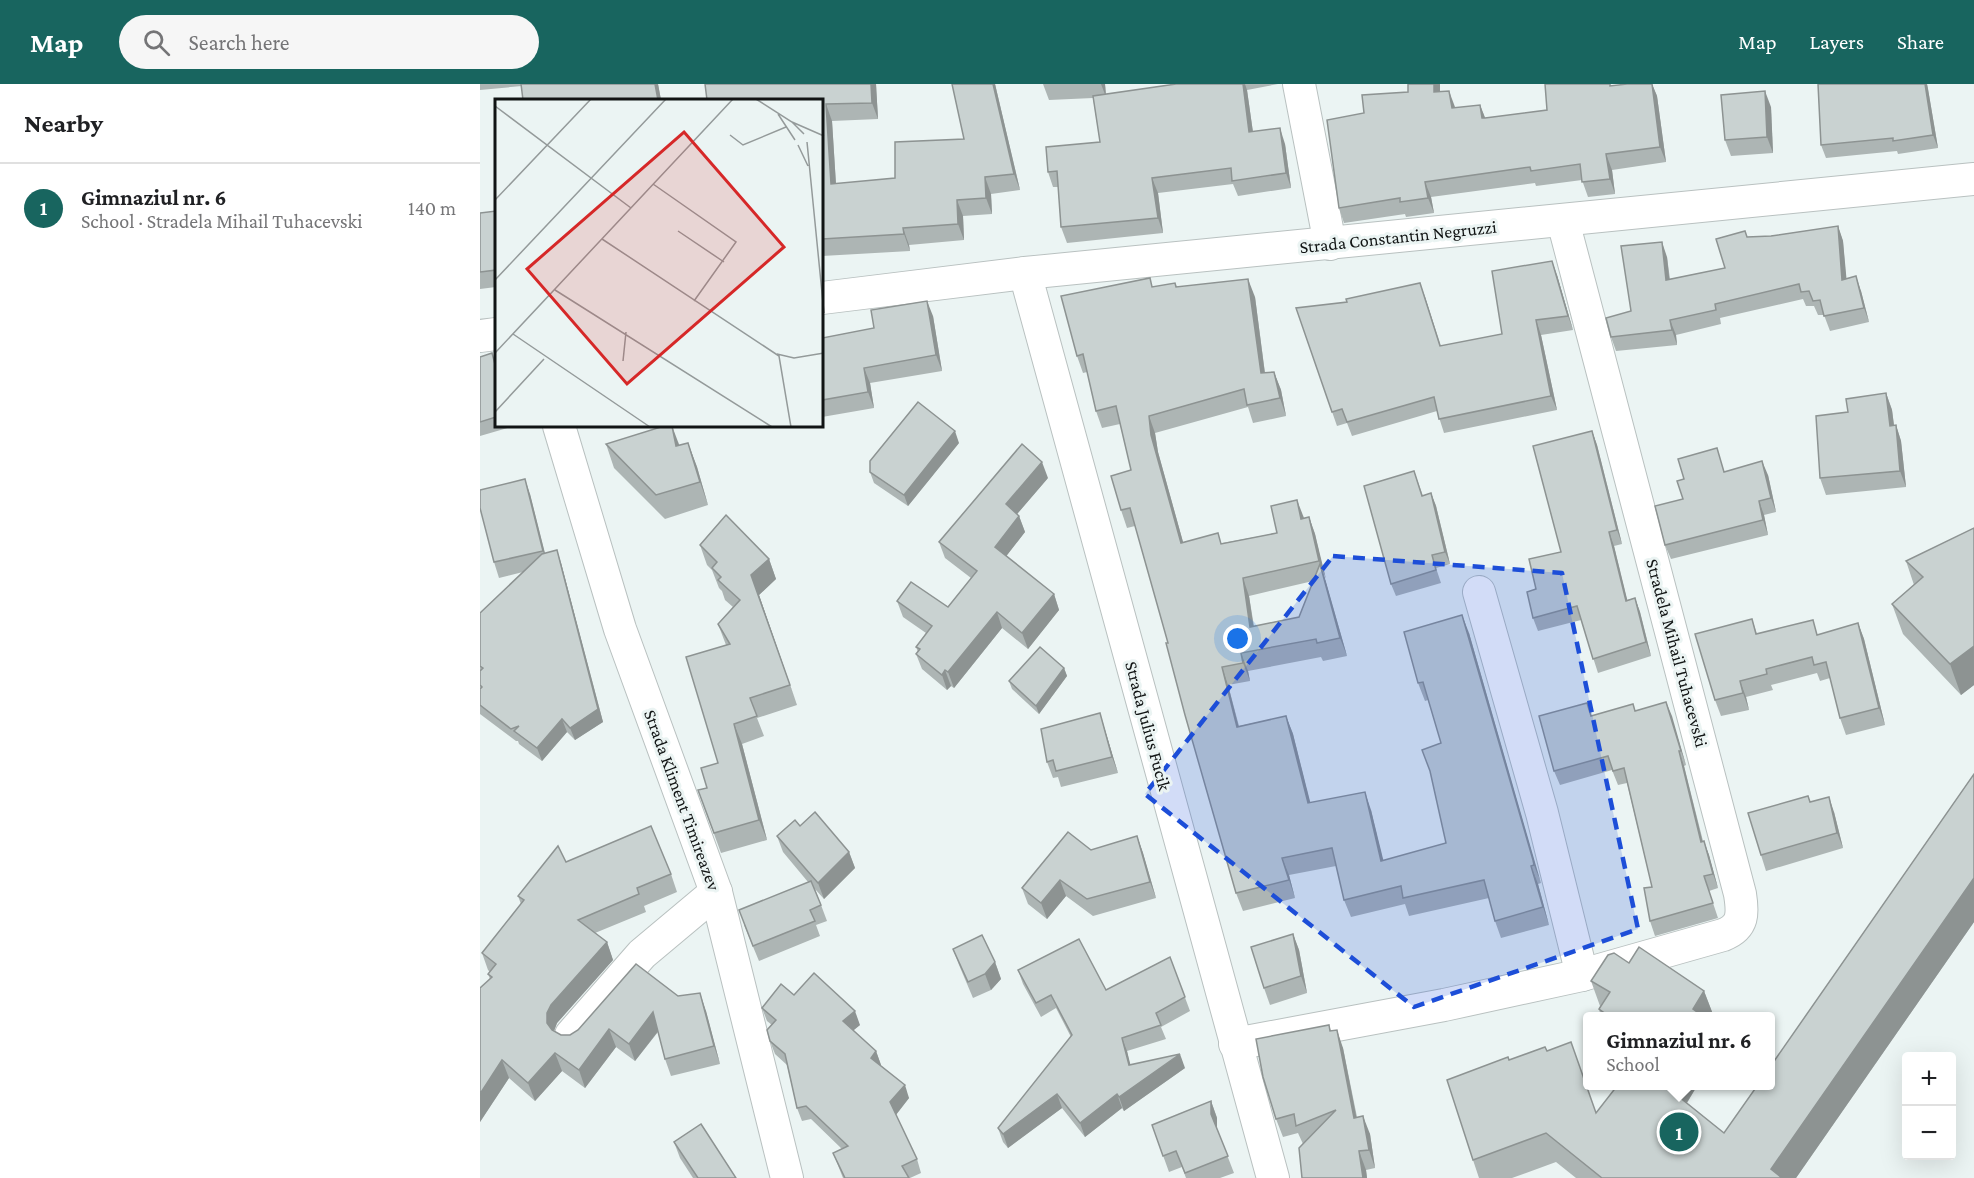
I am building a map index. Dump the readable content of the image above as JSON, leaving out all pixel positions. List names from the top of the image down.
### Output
{
  "streets": {
    "street": [
      "Strada Constantin Negruzzi",
      "Stradela Mihail Tuhacevski",
      "Strada Julius Fucik",
      "Strada Kliment Timireazev"
    ]
  },
  "crossings": [
    ["Strada Constantin Negruzzi", "Stradela Mihail Tuhacevski"],
    ["Strada Constantin Negruzzi", "Strada Julius Fucik"],
    ["Stradela Mihail Tuhacevski", "Strada Julius Fucik"]
  ],
  "page": {
    "header": "Map",
    "search": "Search here",
    "nav": ["Map", "Layers", "Share"],
    "heading": "Nearby",
    "list": [
      {
        "mark": "1",
        "name": "Gimnaziul nr. 6",
        "note": "School · Stradela Mihail Tuhacevski",
        "value": "140 m"
      }
    ],
    "popup": ["Gimnaziul nr. 6", "School"],
    "map_buttons": ["+", "−"],
    "pins": "1"
  }
}
